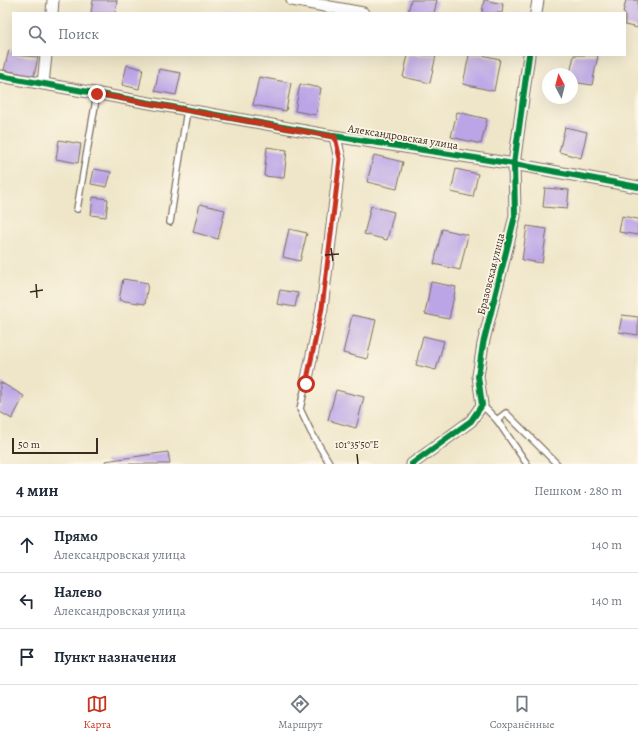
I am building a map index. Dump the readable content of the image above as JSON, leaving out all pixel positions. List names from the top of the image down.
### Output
{
  "streets": {
    "street": ["Александровская улица", "Бразовская улица"]
  },
  "crossings": [
    ["Александровская улица", "Бразовская улица"]
  ],
  "scale_bar": "50 m",
  "north": "top",
  "page": {
    "search": "Поиск",
    "scale": "50 m",
    "heading": ["4 мин", "Пешком · 280 m"],
    "list": [
      ["Прямо", "Александровская улица", "140 m"],
      ["Налево", "Александровская улица", "140 m"],
      "Пункт назначения"
    ],
    "nav": ["Карта", "Маршрут", "Сохранённые"]
  },
  "coordinates": ["101°35'50\"E"]
}
